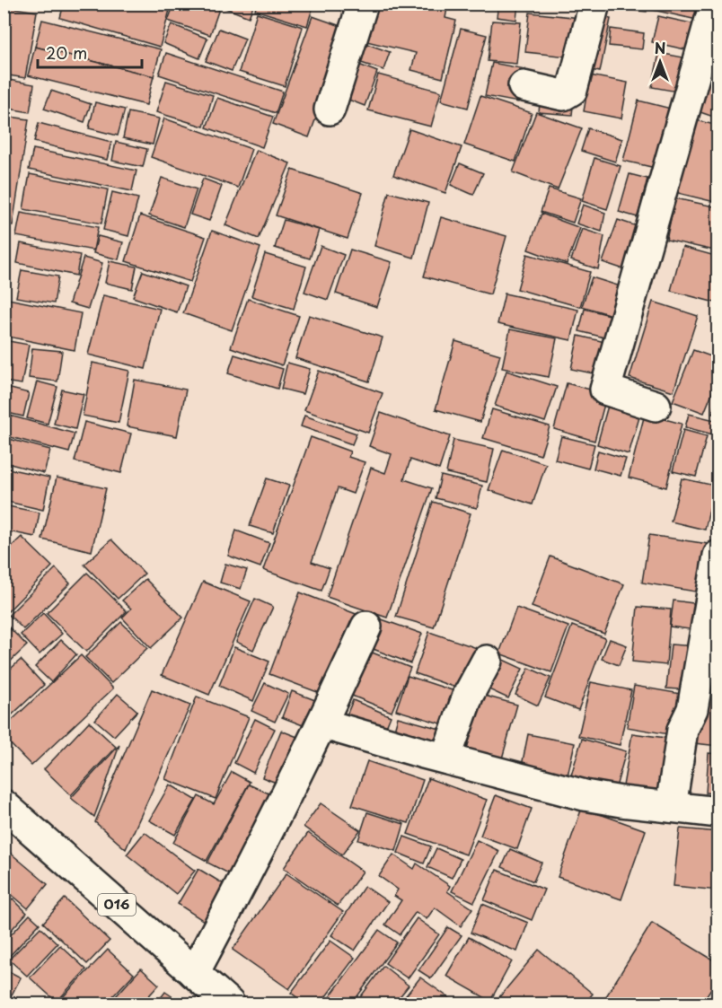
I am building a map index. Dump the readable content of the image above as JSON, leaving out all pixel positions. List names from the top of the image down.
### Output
{
  "streets": {
    "street": ["016"]
  },
  "scale_bar": "20 m",
  "north": "top"
}
